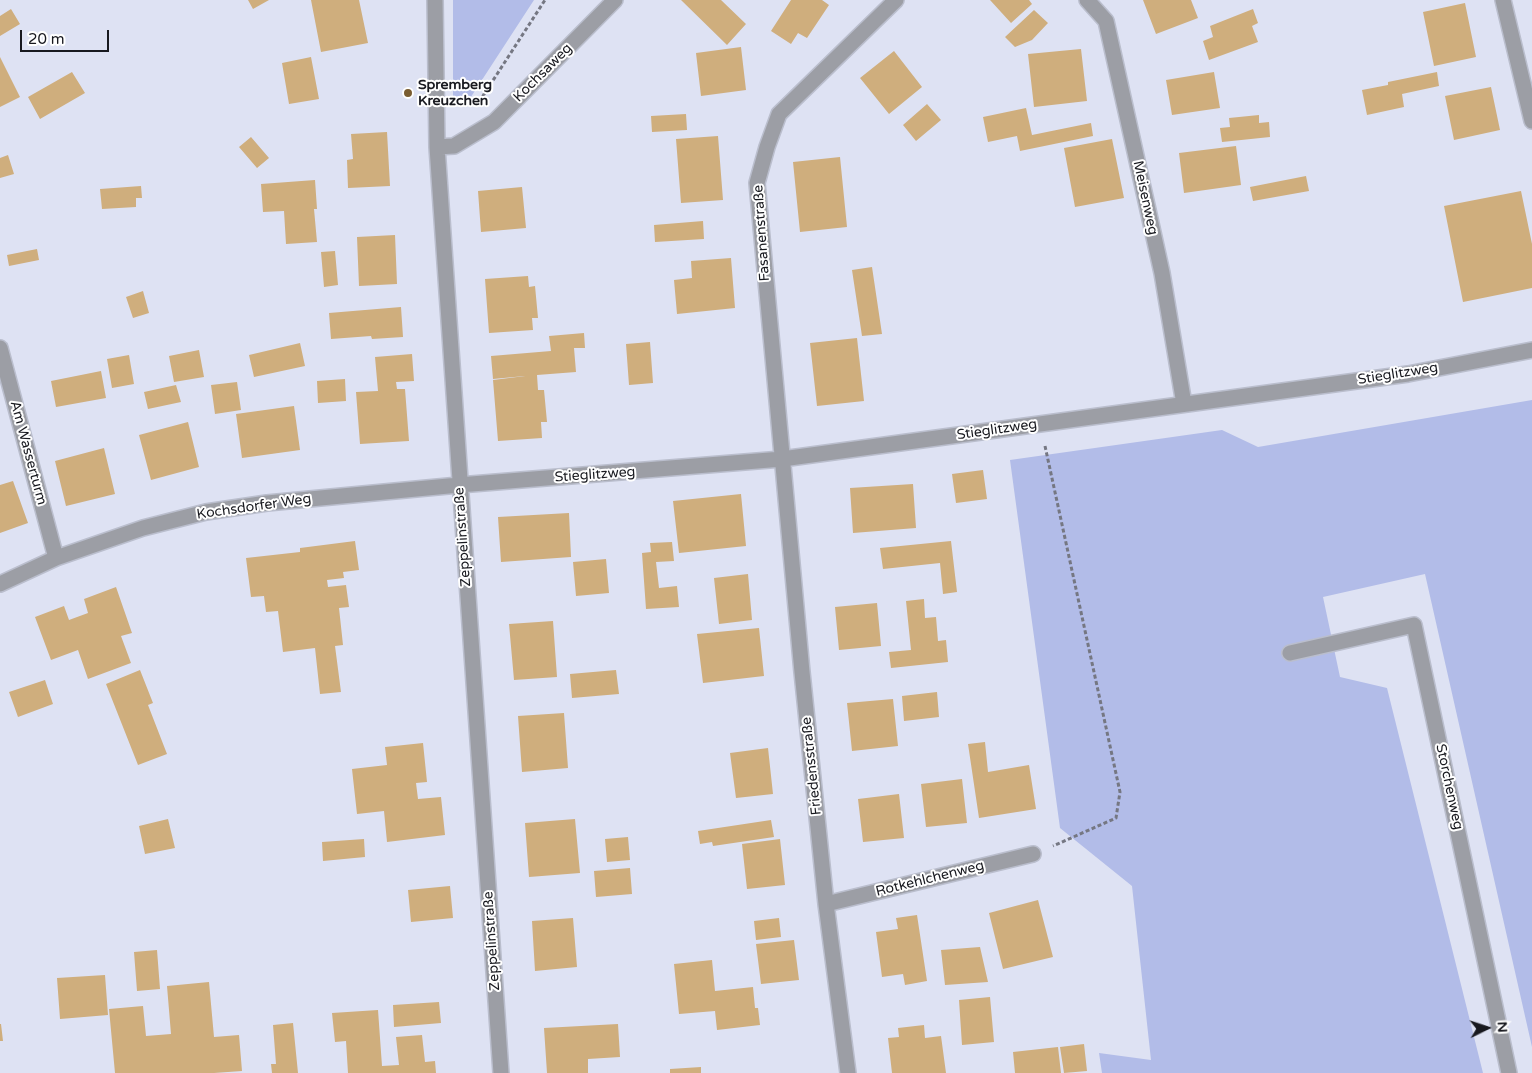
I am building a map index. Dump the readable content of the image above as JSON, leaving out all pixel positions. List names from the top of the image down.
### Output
{
  "streets": {
    "street": [
      "Kochsaweg",
      "Meisenweg",
      "Fasanenstraße",
      "Stieglitzweg",
      "Am Wasserturm",
      "Kochsdorfer Weg",
      "Zeppelinstraße",
      "Friedensstraße",
      "Storchenweg",
      "Rotkehlchenweg"
    ]
  },
  "crossings": [
    ["Kochsaweg", "Zeppelinstraße"],
    ["Meisenweg", "Stieglitzweg"],
    ["Fasanenstraße", "Stieglitzweg"],
    ["Fasanenstraße", "Friedensstraße"],
    ["Stieglitzweg", "Kochsdorfer Weg"],
    ["Stieglitzweg", "Zeppelinstraße"],
    ["Stieglitzweg", "Friedensstraße"],
    ["Am Wasserturm", "Kochsdorfer Weg"],
    ["Kochsdorfer Weg", "Zeppelinstraße"],
    ["Friedensstraße", "Rotkehlchenweg"]
  ],
  "places": ["Spremberg Kreuzchen"],
  "scale_bar": "20 m",
  "north": "right"
}
